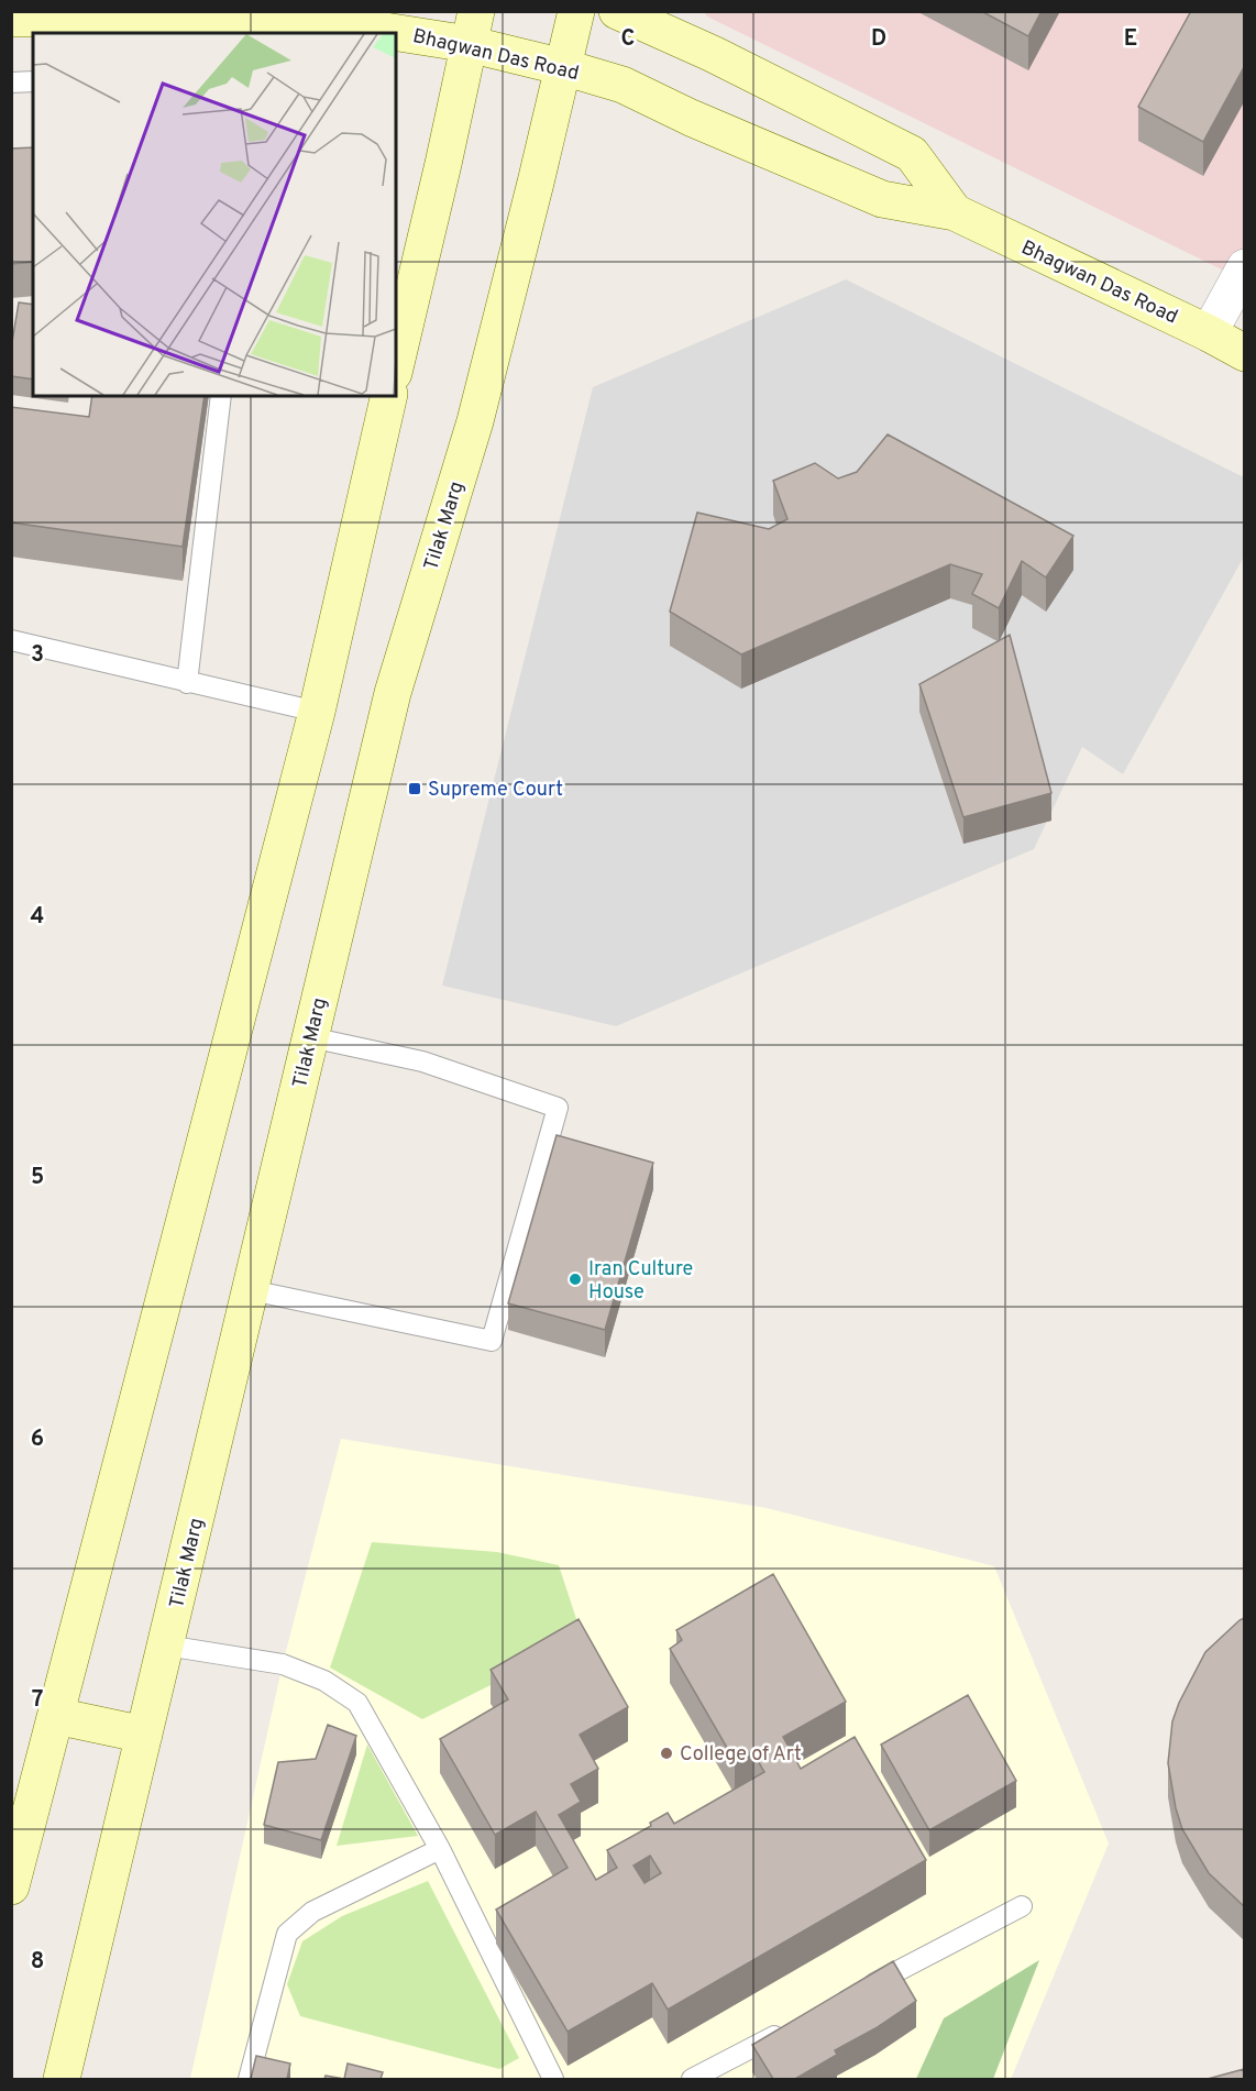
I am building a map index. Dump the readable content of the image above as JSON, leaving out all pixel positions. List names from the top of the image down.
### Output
{
  "streets": {
    "main road": ["Bhagwan Das Road", "Tilak Marg"]
  },
  "crossings": [
    ["Bhagwan Das Road", "Tilak Marg"]
  ],
  "places": {
    "transit": ["Supreme Court"],
    "other": ["Iran Culture House", "College of Art"]
  },
  "grid": {
    "columns": ["C", "D", "E"],
    "rows": [
      "3",
      "4",
      "5",
      "6",
      "7",
      "8"
    ]
  }
}
